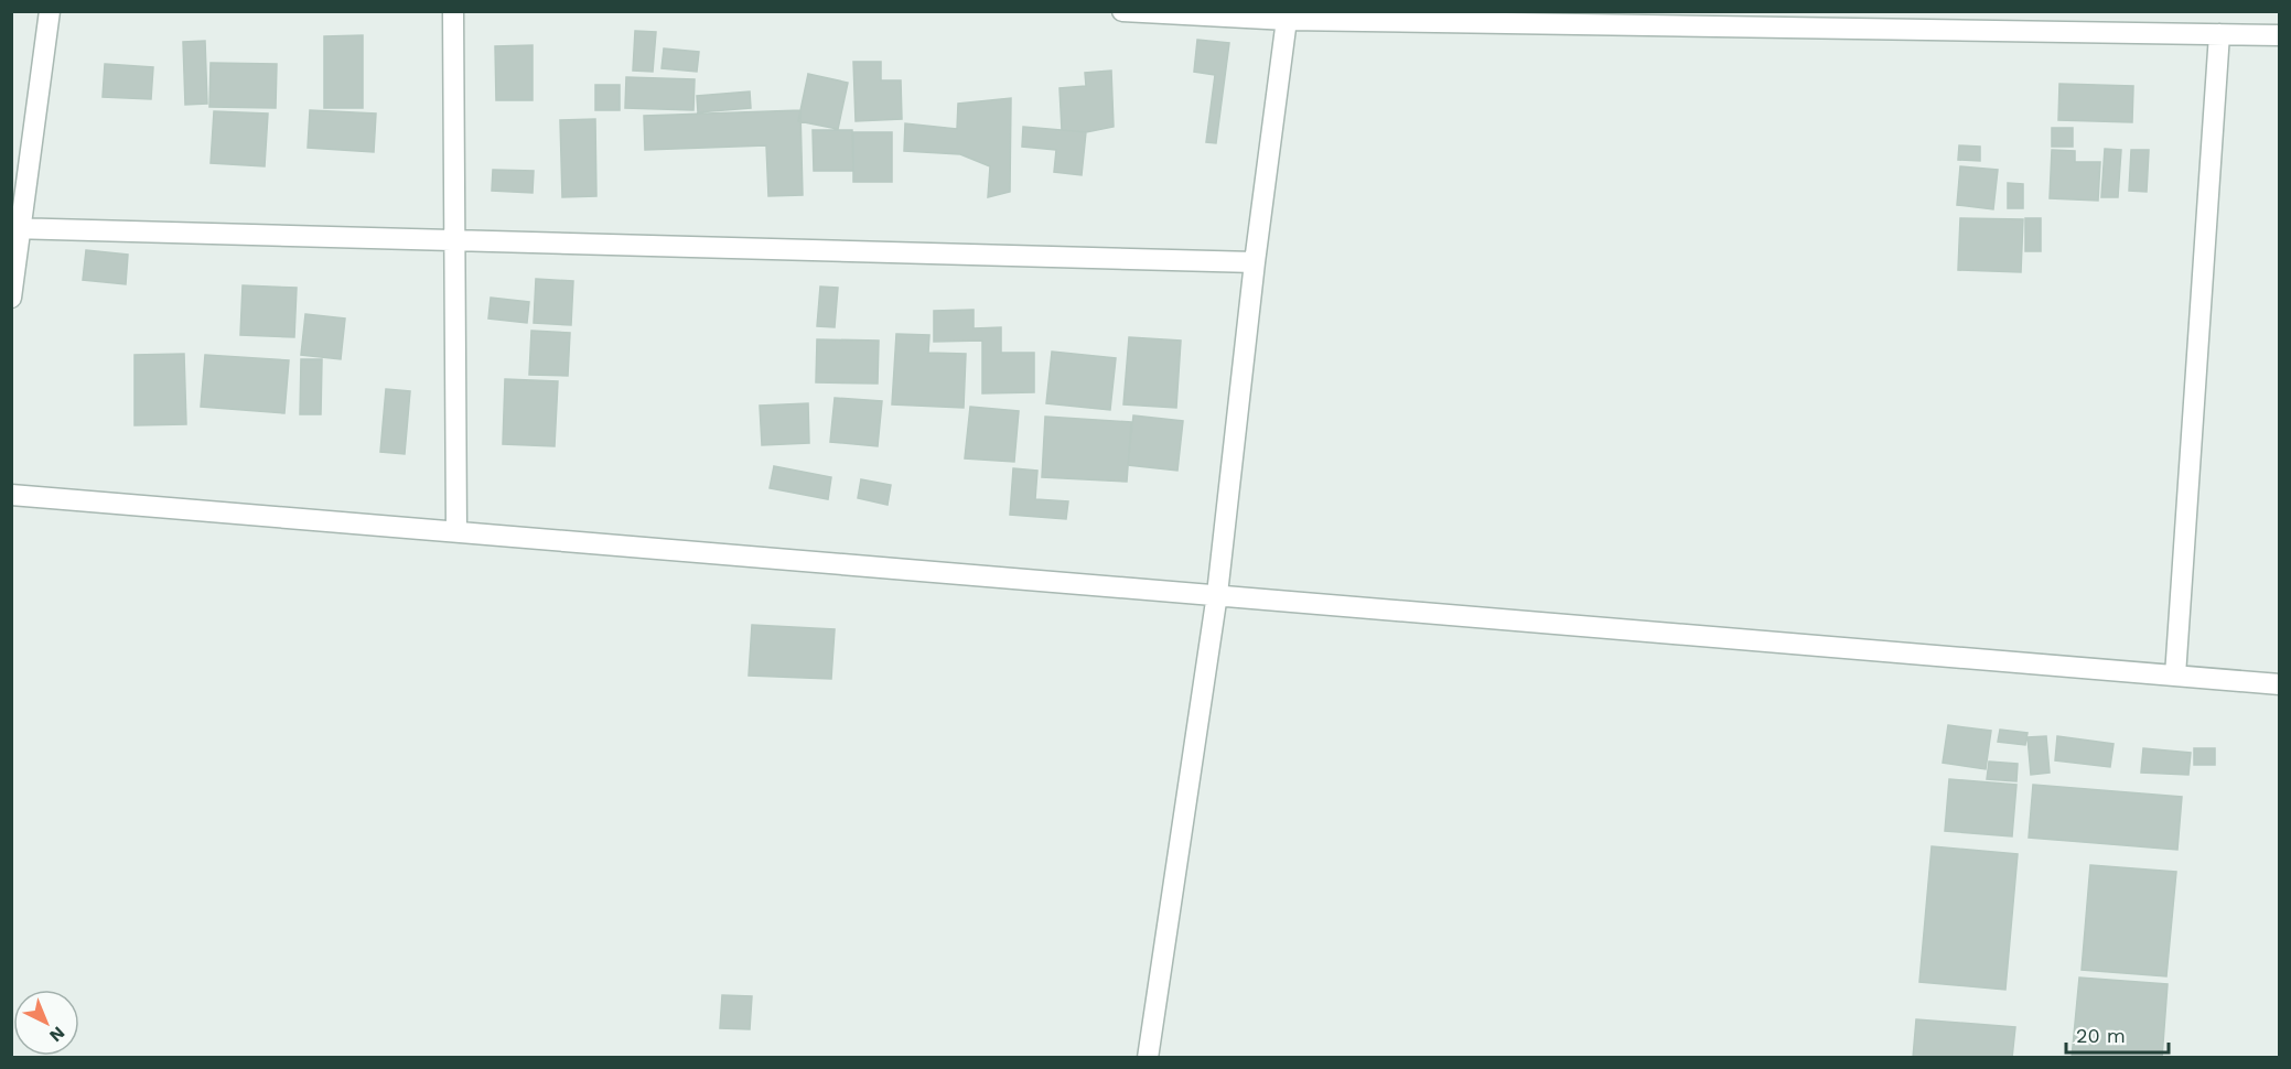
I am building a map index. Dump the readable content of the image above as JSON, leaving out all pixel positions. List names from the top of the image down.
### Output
{
  "scale_bar": "20 m",
  "north": "bottom right"
}
